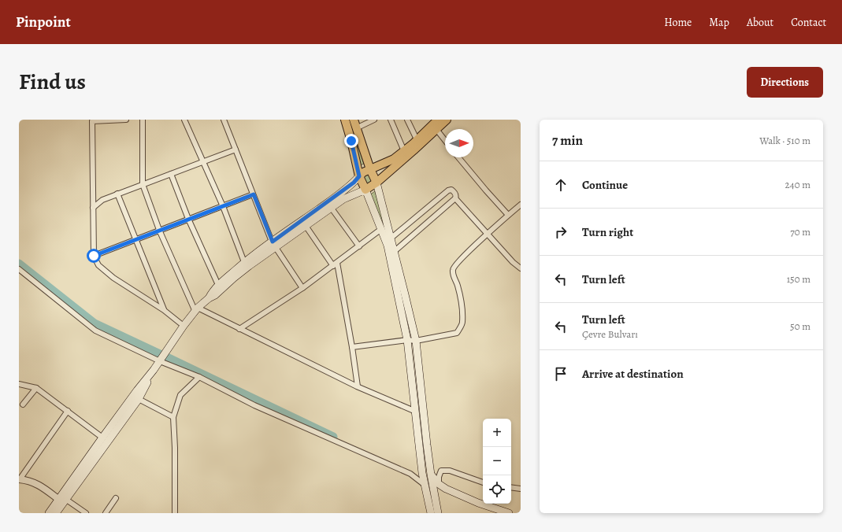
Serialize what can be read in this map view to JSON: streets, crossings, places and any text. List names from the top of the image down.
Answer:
{
  "north": "right",
  "page": {
    "header": "Pinpoint",
    "nav": [
      "Home",
      "Map",
      "About",
      "Contact"
    ],
    "title": "Find us",
    "buttons": "Directions",
    "heading": ["7 min", "Walk · 510 m"],
    "list": [
      ["Continue", "240 m"],
      ["Turn right", "70 m"],
      ["Turn left", "150 m"],
      ["Turn left", "Çevre Bulvarı", "50 m"],
      "Arrive at destination"
    ],
    "map_buttons": ["+", "−"]
  }
}
